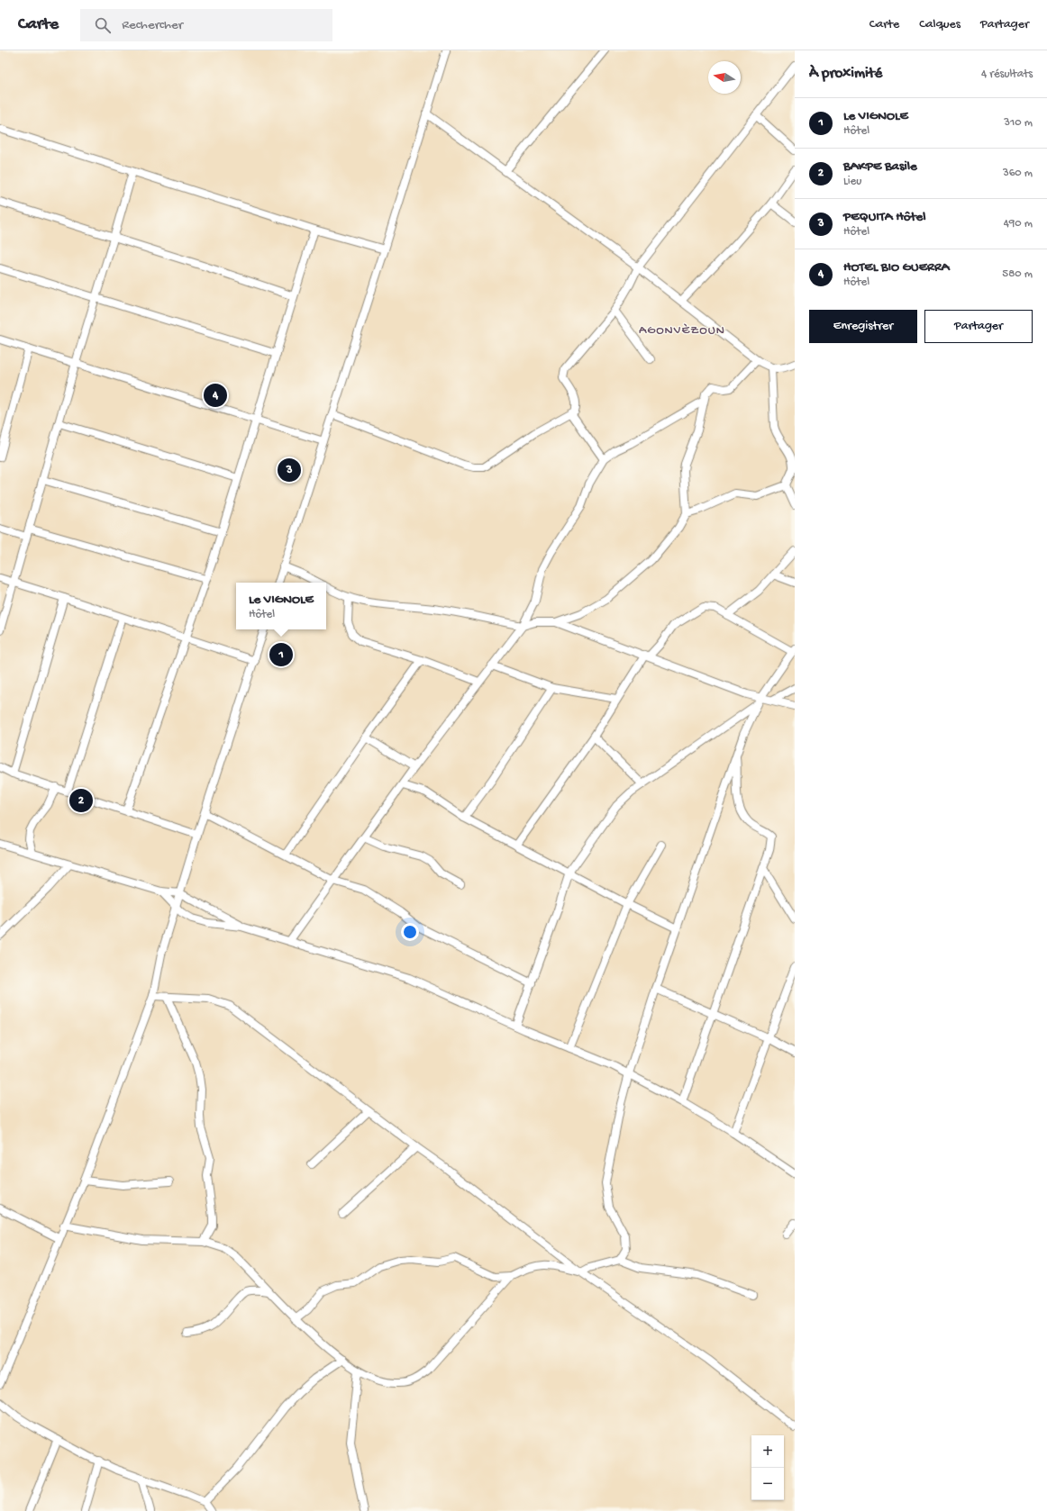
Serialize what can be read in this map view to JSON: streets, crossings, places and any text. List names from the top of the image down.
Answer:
{
  "districts": ["AGONVÈZOUN"],
  "north": "left",
  "page": {
    "header": "Carte",
    "search": "Rechercher",
    "nav": ["Carte", "Calques", "Partager"],
    "heading": ["À proximité", "4 résultats"],
    "list": [
      {
        "mark": "1",
        "name": "Le VIGNOLE",
        "note": "Hôtel",
        "value": "310 m"
      },
      {
        "mark": "2",
        "name": "BAKPE Basile",
        "note": "Lieu",
        "value": "360 m"
      },
      {
        "mark": "3",
        "name": "PEQUITA Hôtel",
        "note": "Hôtel",
        "value": "490 m"
      },
      {
        "mark": "4",
        "name": "HOTEL BIO GUERRA",
        "note": "Hôtel",
        "value": "580 m"
      }
    ],
    "buttons": ["Enregistrer", "Partager"],
    "pins": [
      "4",
      "3",
      "1",
      "2"
    ],
    "popup": ["Le VIGNOLE", "Hôtel"],
    "map_buttons": ["+", "−"]
  }
}
